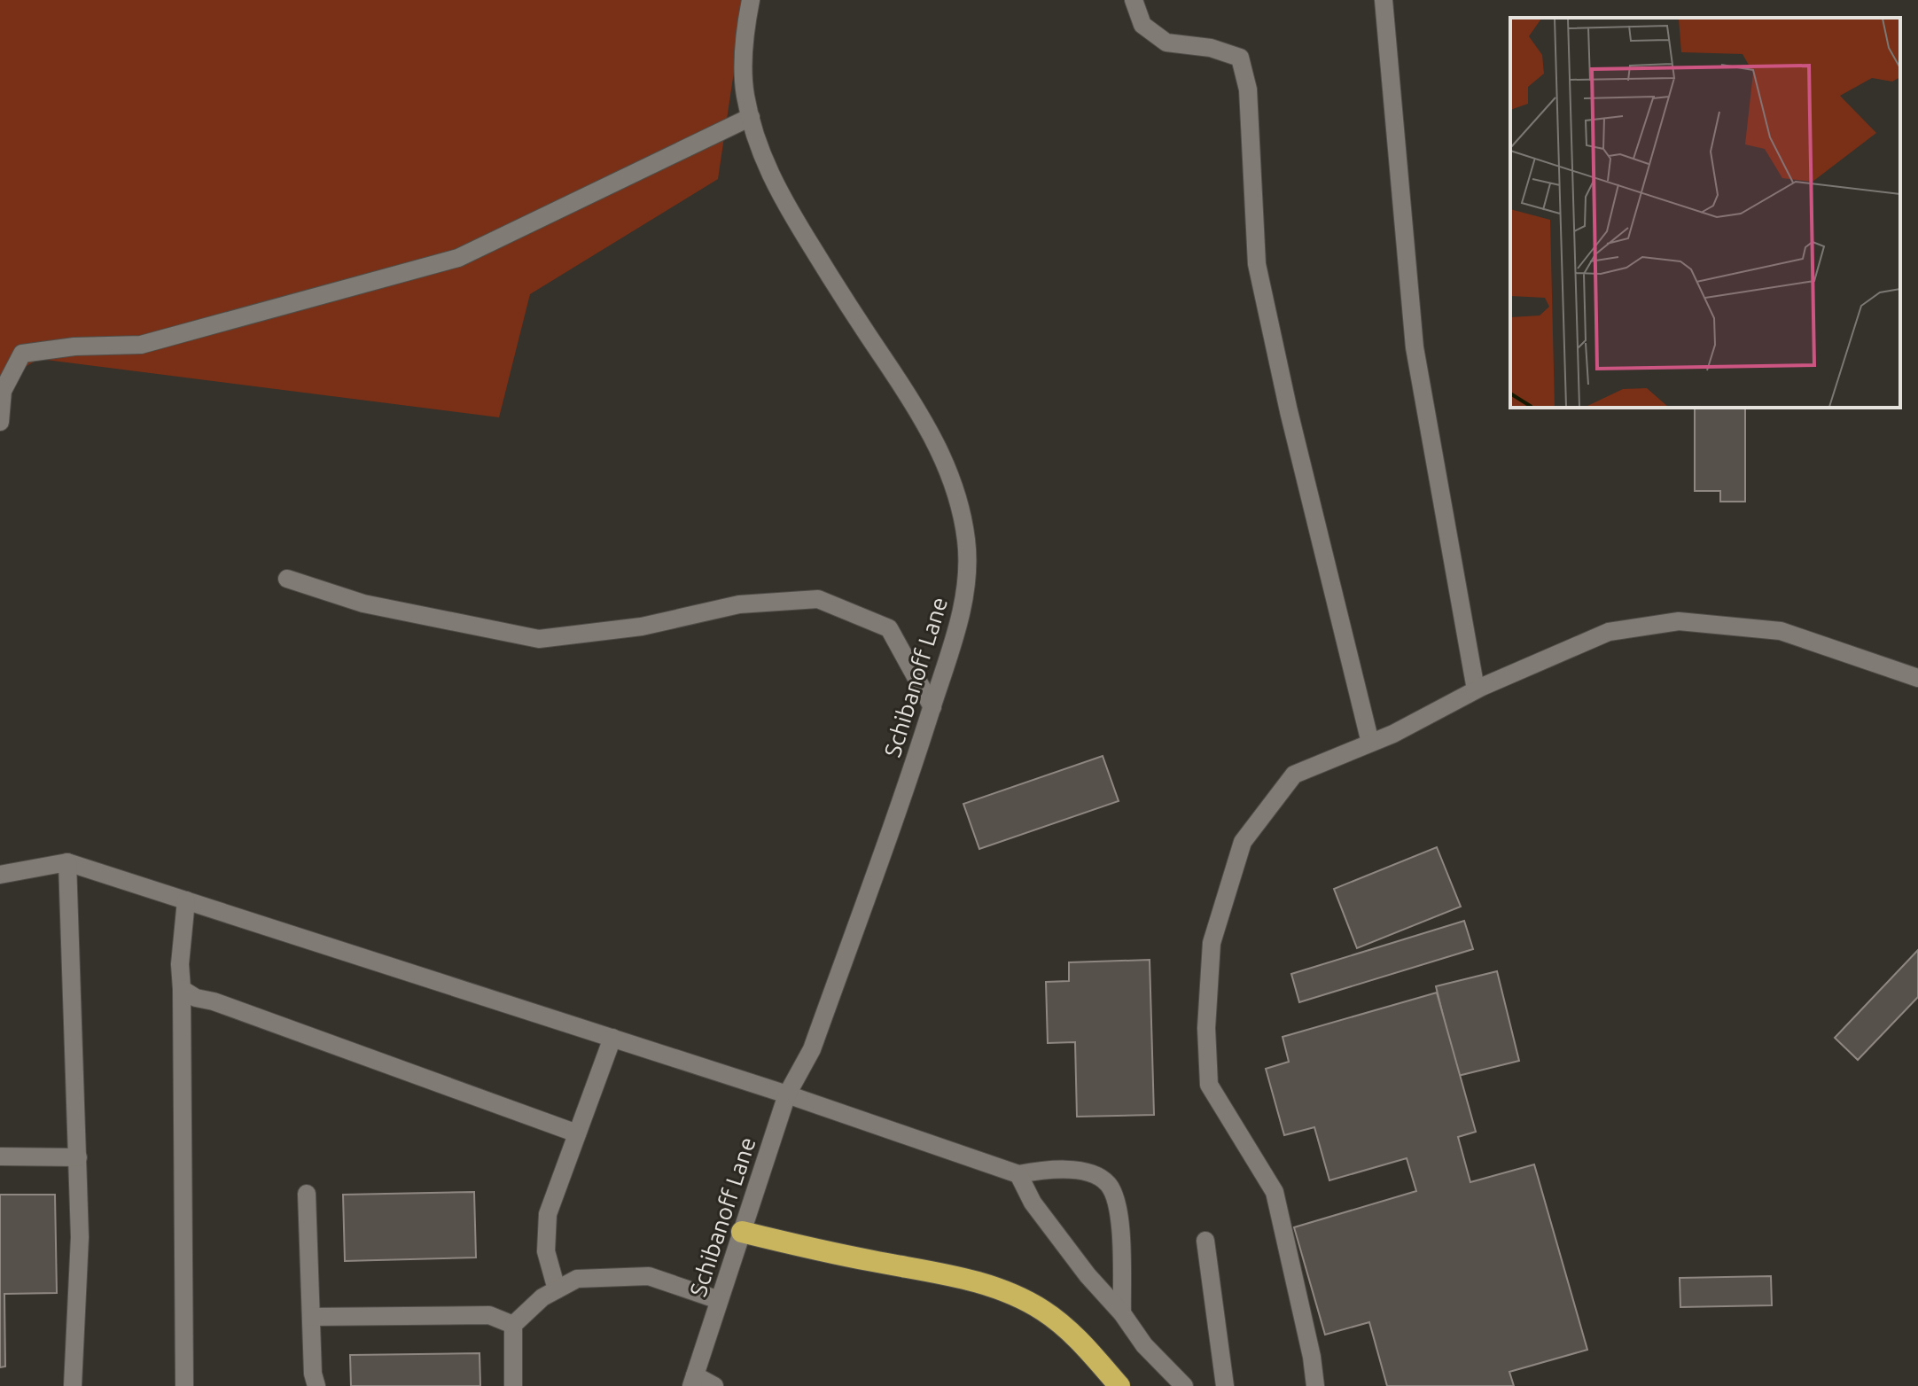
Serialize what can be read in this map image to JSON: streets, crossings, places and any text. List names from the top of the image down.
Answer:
{
  "streets": {
    "street": ["Schibanoff Lane"]
  }
}
